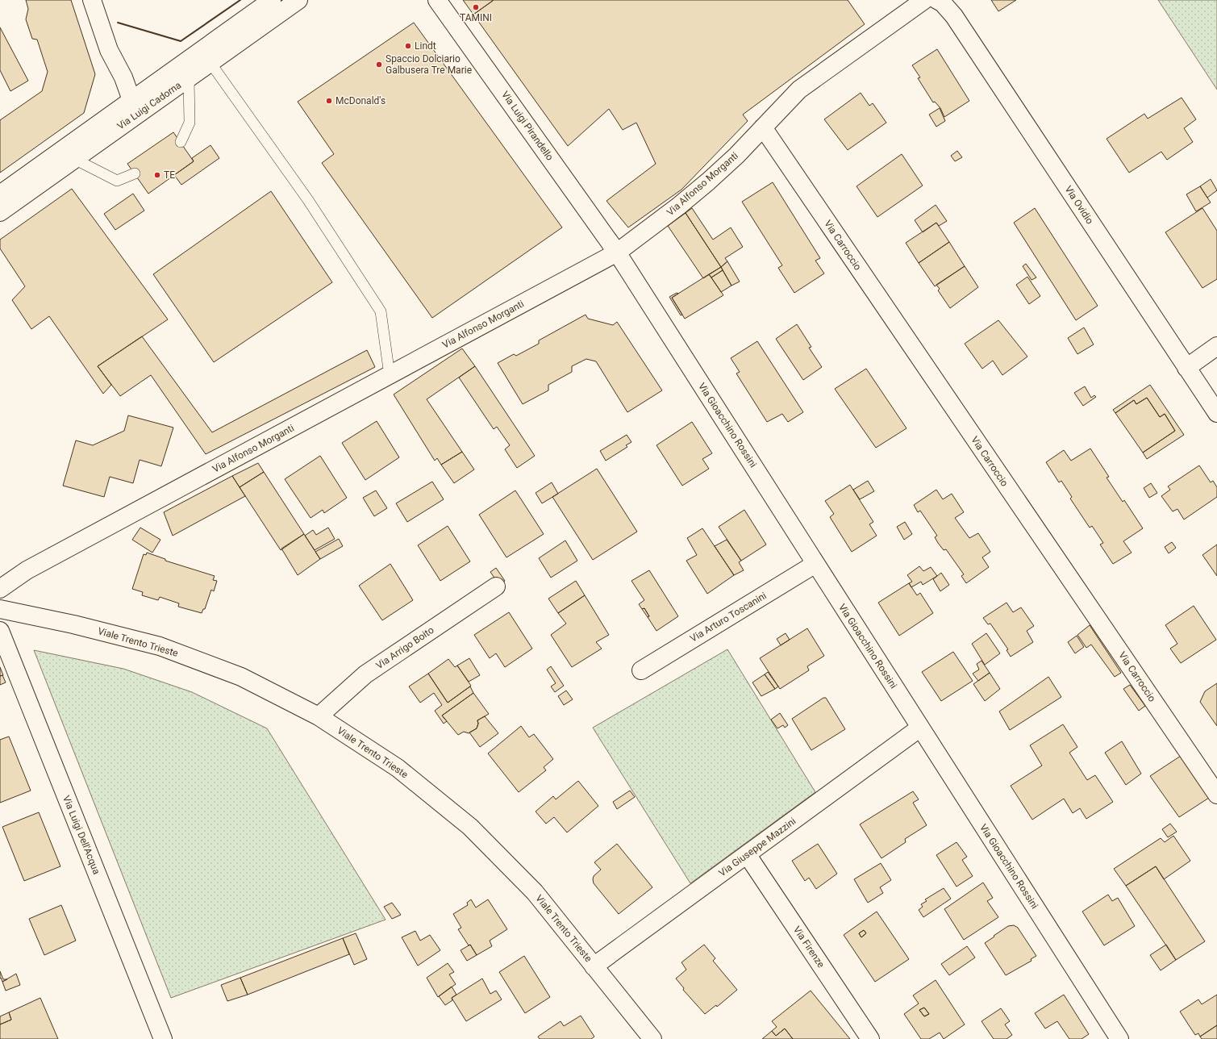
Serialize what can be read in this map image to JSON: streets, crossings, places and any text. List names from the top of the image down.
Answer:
{
  "streets": {
    "street": [
      "Via Luigi Cadorna",
      "Via Luigi Pirandello",
      "Via Alfonso Morganti",
      "Via Ovidio",
      "Via Carroccio",
      "Via Gioacchino Rossini",
      "Via Arturo Toscanini",
      "Viale Trento Trieste",
      "Via Arrigo Boito",
      "Via Luigi Dell'Acqua",
      "Via Giuseppe Mazzini",
      "Via Firenze"
    ]
  },
  "crossings": [
    ["Via Luigi Pirandello", "Via Alfonso Morganti"],
    ["Via Luigi Pirandello", "Via Gioacchino Rossini"],
    ["Via Alfonso Morganti", "Via Carroccio"],
    ["Via Alfonso Morganti", "Via Gioacchino Rossini"],
    ["Via Gioacchino Rossini", "Via Arturo Toscanini"],
    ["Via Gioacchino Rossini", "Via Giuseppe Mazzini"],
    ["Viale Trento Trieste", "Via Arrigo Boito"],
    ["Viale Trento Trieste", "Via Giuseppe Mazzini"],
    ["Via Giuseppe Mazzini", "Via Firenze"]
  ],
  "places": [
    "TAMINI",
    "Lindt",
    "Spaccio Dolciario Galbusera Tre Marie",
    "McDonald's",
    "TE"
  ]
}
